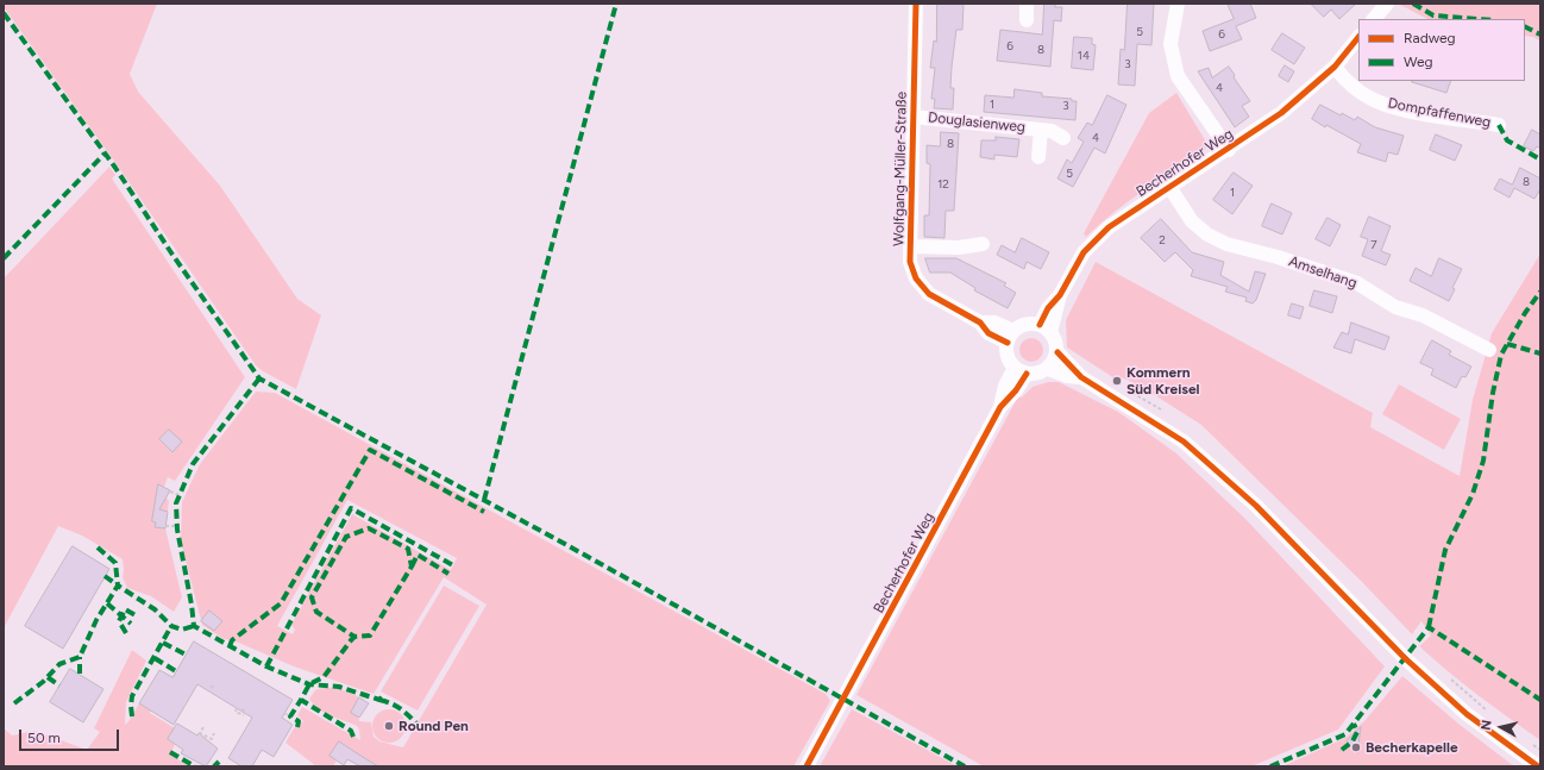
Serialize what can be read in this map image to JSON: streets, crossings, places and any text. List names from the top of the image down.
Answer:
{
  "streets": {
    "street": [
      "Dompfaffenweg",
      "Douglasienweg",
      "Becherhofer Weg",
      "Wolfgang-Müller-Straße",
      "Amselhang"
    ]
  },
  "crossings": [
    ["Dompfaffenweg", "Becherhofer Weg"],
    ["Douglasienweg", "Wolfgang-Müller-Straße"],
    ["Becherhofer Weg", "Wolfgang-Müller-Straße"],
    ["Becherhofer Weg", "Amselhang"]
  ],
  "places": ["Kommern Süd Kreisel", "Round Pen", "Becherkapelle"],
  "house_numbers": [
    "5",
    "6",
    "6",
    "8",
    "14",
    "3",
    "4",
    "1",
    "3",
    "4",
    "8",
    "5",
    "8",
    "12",
    "1",
    "2",
    "7"
  ],
  "legend": ["Radweg", "Weg"],
  "scale_bar": "50 m",
  "north": "left"
}
